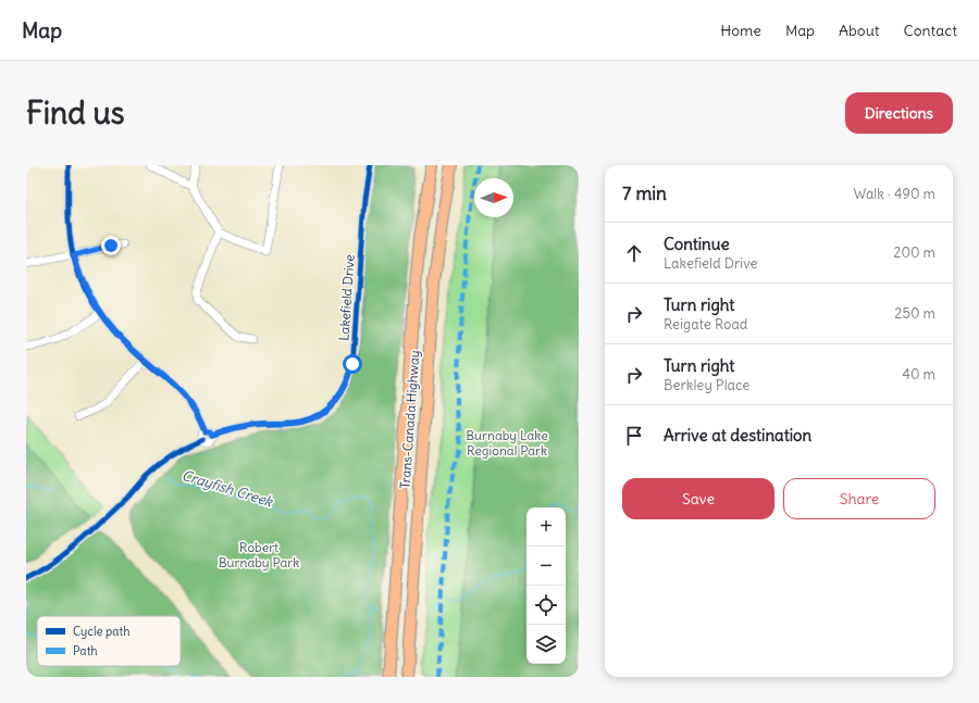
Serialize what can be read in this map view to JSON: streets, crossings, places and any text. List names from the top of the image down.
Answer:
{
  "streets": {
    "highway": ["Trans-Canada Highway"],
    "street": ["Lakefield Drive"]
  },
  "water": ["Crayfish Creek"],
  "parks": ["Burnaby Lake Regional Park", "Robert Burnaby Park"],
  "legend": ["Cycle path", "Path"],
  "north": "right",
  "page": {
    "header": "Map",
    "nav": [
      "Home",
      "Map",
      "About",
      "Contact"
    ],
    "buttons": [
      "Directions",
      ["Save", "Share"]
    ],
    "title": "Find us",
    "heading": ["7 min", "Walk · 490 m"],
    "list": [
      ["Continue", "Lakefield Drive", "200 m"],
      ["Turn right", "Reigate Road", "250 m"],
      ["Turn right", "Berkley Place", "40 m"],
      "Arrive at destination"
    ],
    "map_buttons": ["+", "−"]
  }
}
